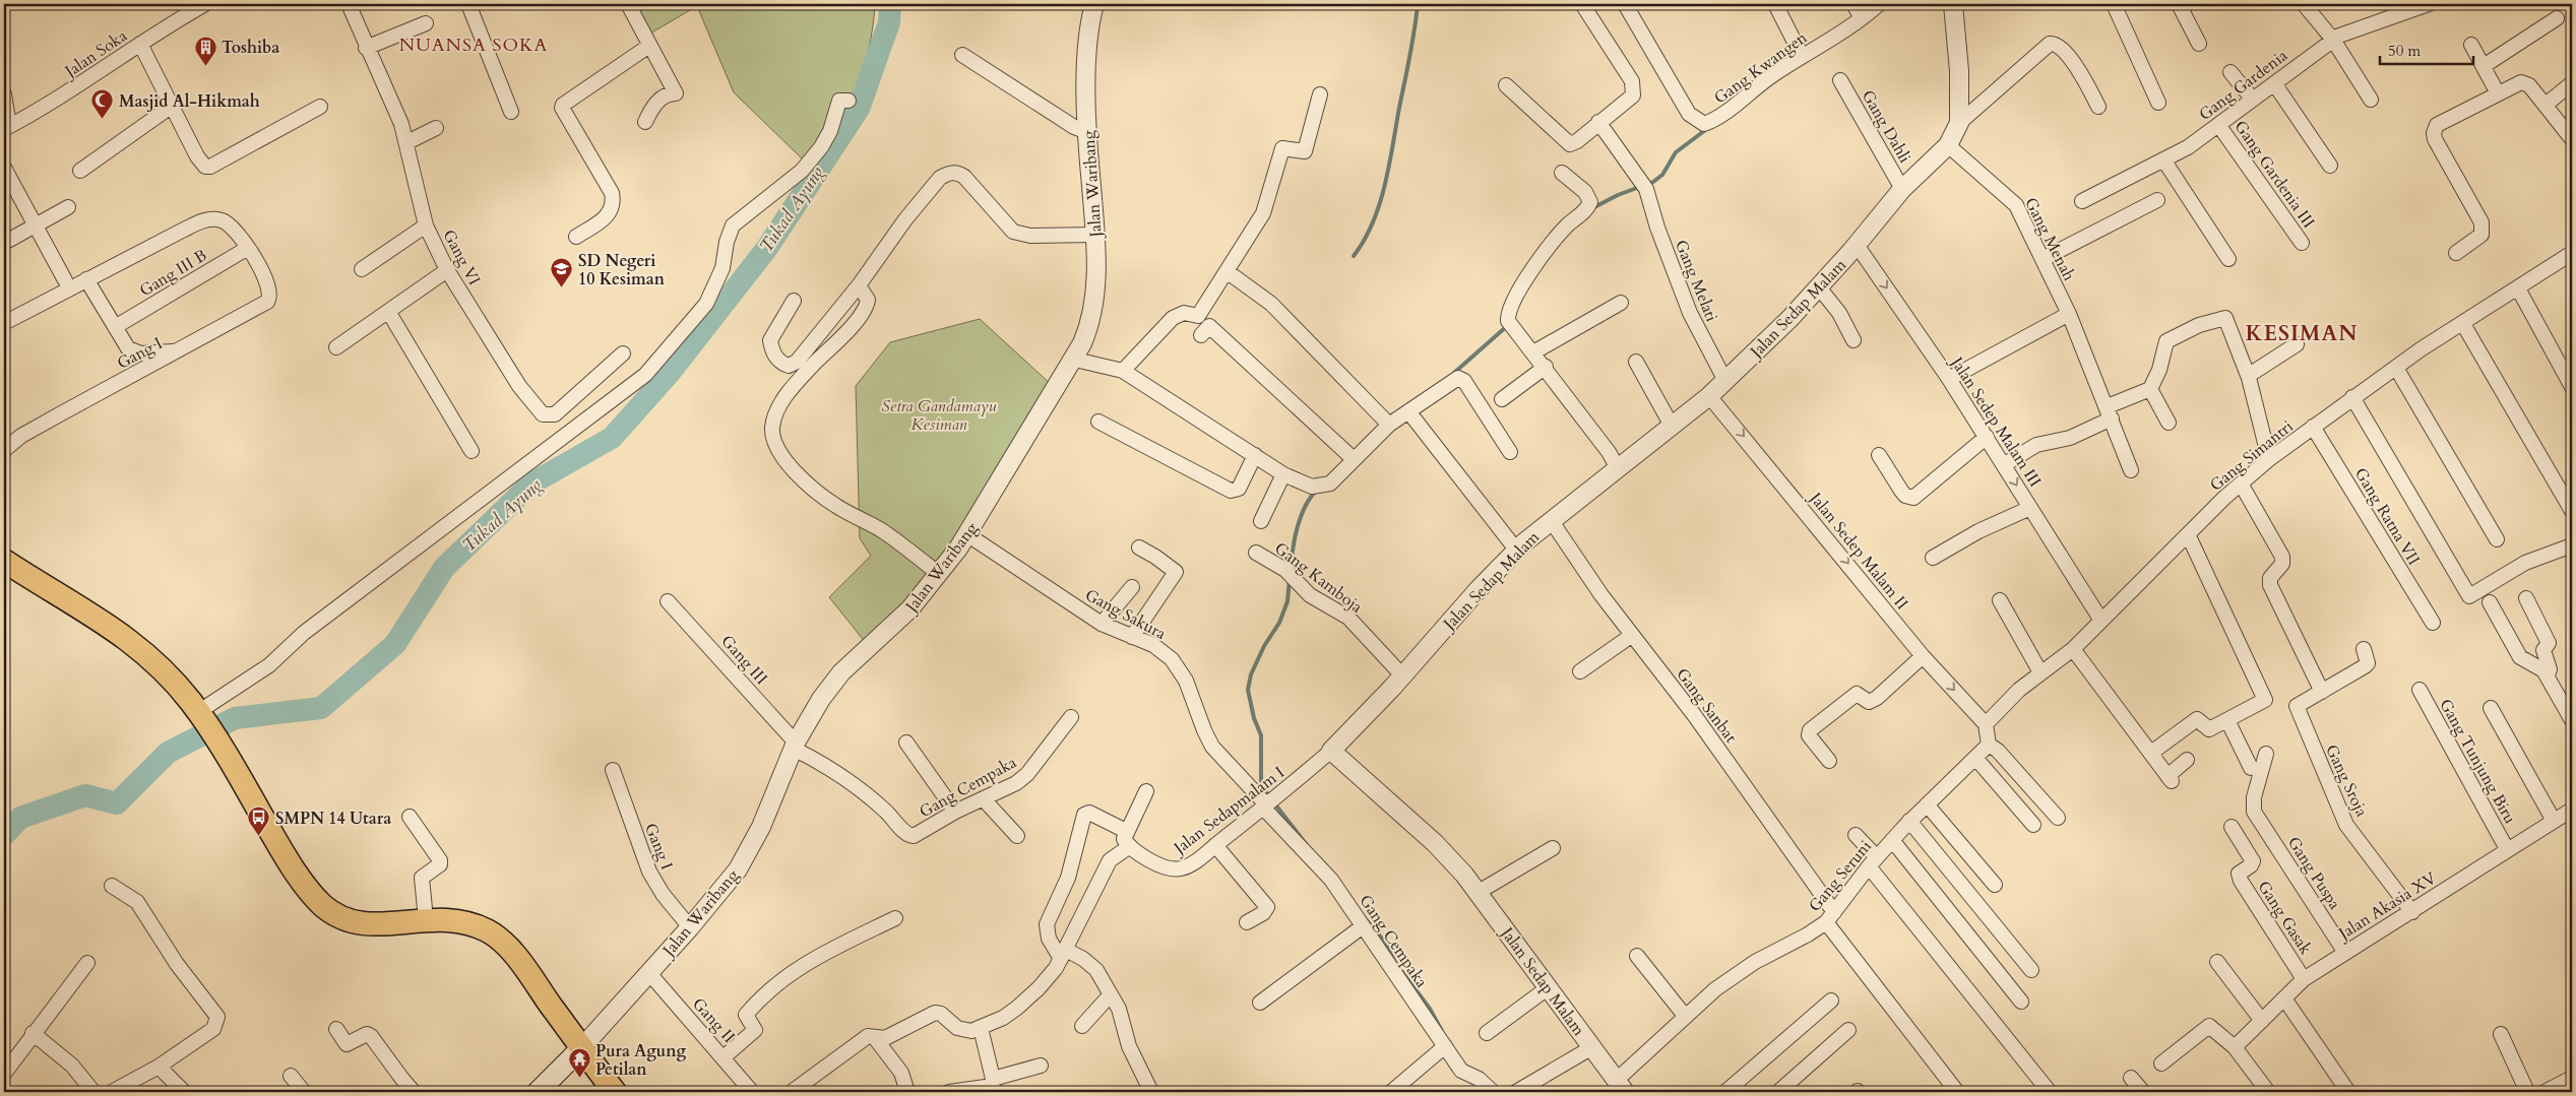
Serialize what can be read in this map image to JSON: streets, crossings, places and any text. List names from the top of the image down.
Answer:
{
  "streets": {
    "street": [
      "Jalan Soka",
      "Gang Kwangen",
      "Gang Gardenia",
      "Gang Dahli",
      "Gang Gardenia III",
      "Jalan Waribang",
      "Gang Menah",
      "Gang VI",
      "Gang III B",
      "Gang Melati",
      "Jalan Sedap Malam",
      "Gang I",
      "Jalan Sedep Malam III",
      "Gang Simantri",
      "Gang Ratna VII",
      "Jalan Sedep Malam II",
      "Gang Kamboja",
      "Gang Sakura",
      "Gang III",
      "Gang Sanbat",
      "Gang Tunjung Biru",
      "Gang Sroja",
      "Gang Cempaka",
      "Jalan Sedapmalam I",
      "Gang Puspa",
      "Gang Seruni",
      "Jalan Akasia XV",
      "Gang Gasak",
      "Gang II"
    ]
  },
  "crossings": [
    ["Gang Gardenia", "Gang Gardenia III"],
    ["Gang Dahli", "Jalan Sedap Malam"],
    ["Jalan Waribang", "Gang I"],
    ["Jalan Waribang", "Gang Sakura"],
    ["Jalan Waribang", "Gang III"],
    ["Jalan Waribang", "Gang Cempaka"],
    ["Jalan Waribang", "Gang II"],
    ["Gang Menah", "Jalan Sedap Malam"],
    ["Gang III B", "Gang I"],
    ["Gang Melati", "Jalan Sedap Malam"],
    ["Jalan Sedap Malam", "Jalan Sedep Malam III"],
    ["Jalan Sedap Malam", "Jalan Sedep Malam II"],
    ["Jalan Sedap Malam", "Gang Kamboja"],
    ["Jalan Sedap Malam", "Gang Sanbat"],
    ["Jalan Sedap Malam", "Jalan Sedapmalam I"],
    ["Jalan Sedap Malam", "Gang Seruni"],
    ["Jalan Sedep Malam III", "Gang Simantri"],
    ["Gang Simantri", "Gang Ratna VII"],
    ["Gang Simantri", "Jalan Sedep Malam II"],
    ["Gang Sakura", "Gang Cempaka"],
    ["Gang Sakura", "Jalan Sedapmalam I"],
    ["Gang III", "Gang Cempaka"],
    ["Gang Sanbat", "Gang Seruni"],
    ["Gang Tunjung Biru", "Jalan Akasia XV"],
    ["Gang Sroja", "Jalan Akasia XV"],
    ["Gang Cempaka", "Jalan Sedapmalam I"],
    ["Gang Puspa", "Jalan Akasia XV"],
    ["Jalan Akasia XV", "Gang Gasak"]
  ],
  "one_way": ["Jalan Sedep Malam III", "Jalan Sedep Malam II"],
  "districts": ["NUANSA SOKA", "KESIMAN"],
  "water": ["Tukad Ayung"],
  "parks": ["Setra Gandamayu Kesiman"],
  "places": {
    "building": ["Toshiba"],
    "mosque": ["Masjid Al-Hikmah"],
    "school or university": ["SD Negeri 10 Kesiman"],
    "bus stop": ["SMPN 14 Utara"],
    "temple": ["Pura Agung Petilan"]
  },
  "scale_bar": "50 m"
}
